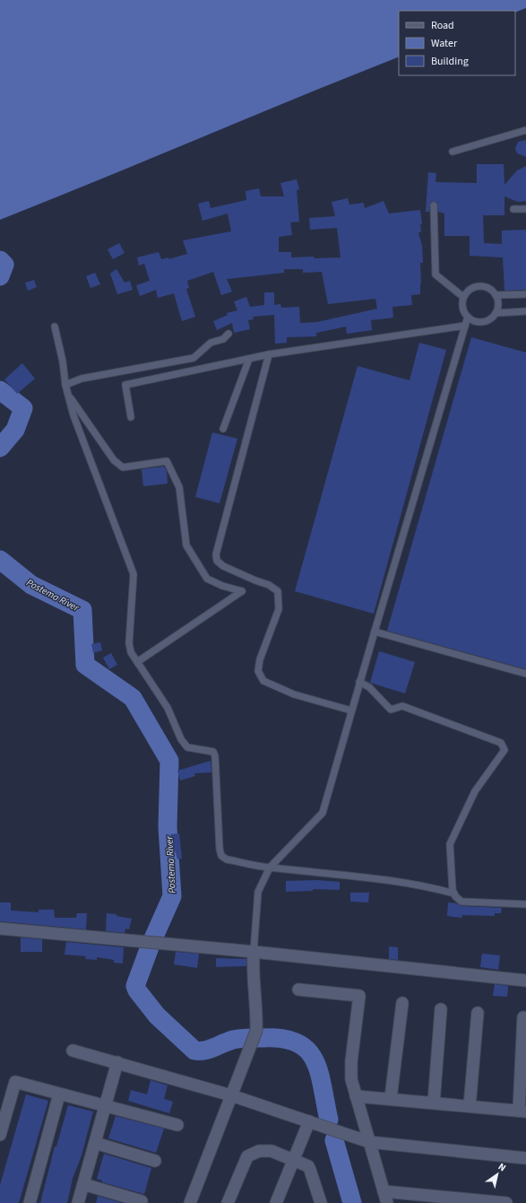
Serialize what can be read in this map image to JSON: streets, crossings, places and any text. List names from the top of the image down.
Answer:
{
  "water": ["Postema River"],
  "legend": ["Road", "Water", "Building"],
  "north": "top right"
}
